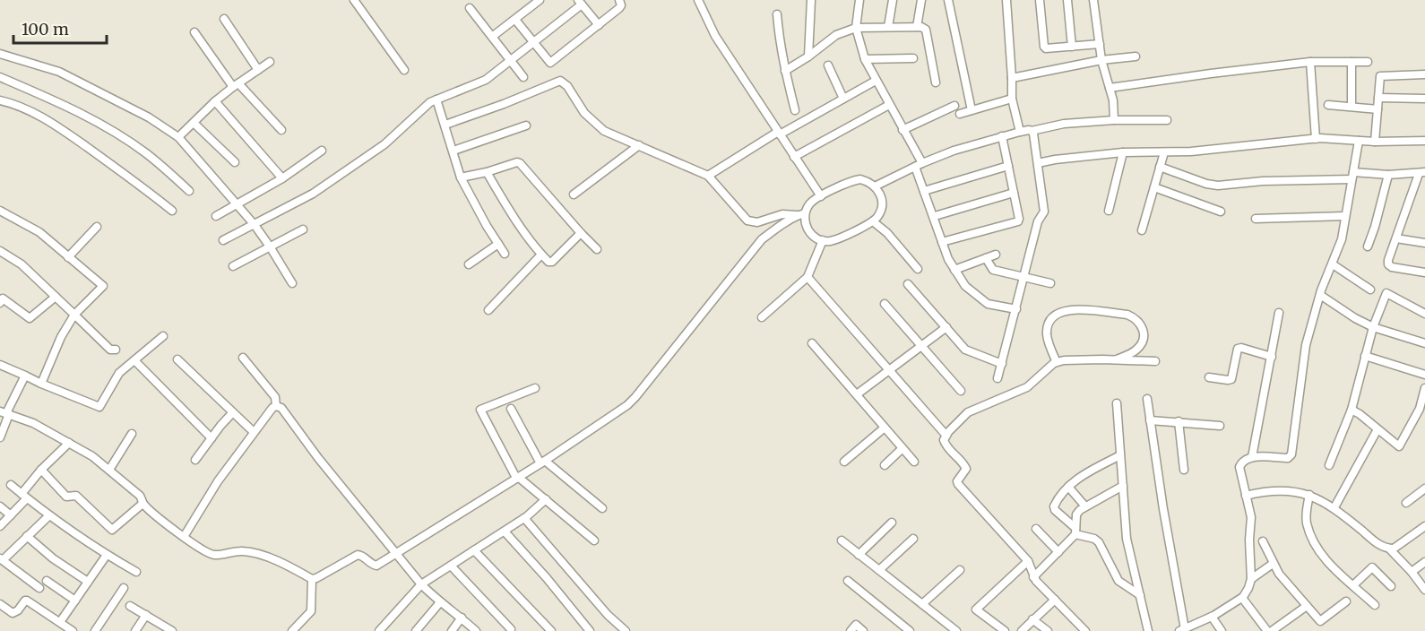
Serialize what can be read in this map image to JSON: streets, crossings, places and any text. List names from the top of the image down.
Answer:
{
  "scale_bar": "100 m"
}
